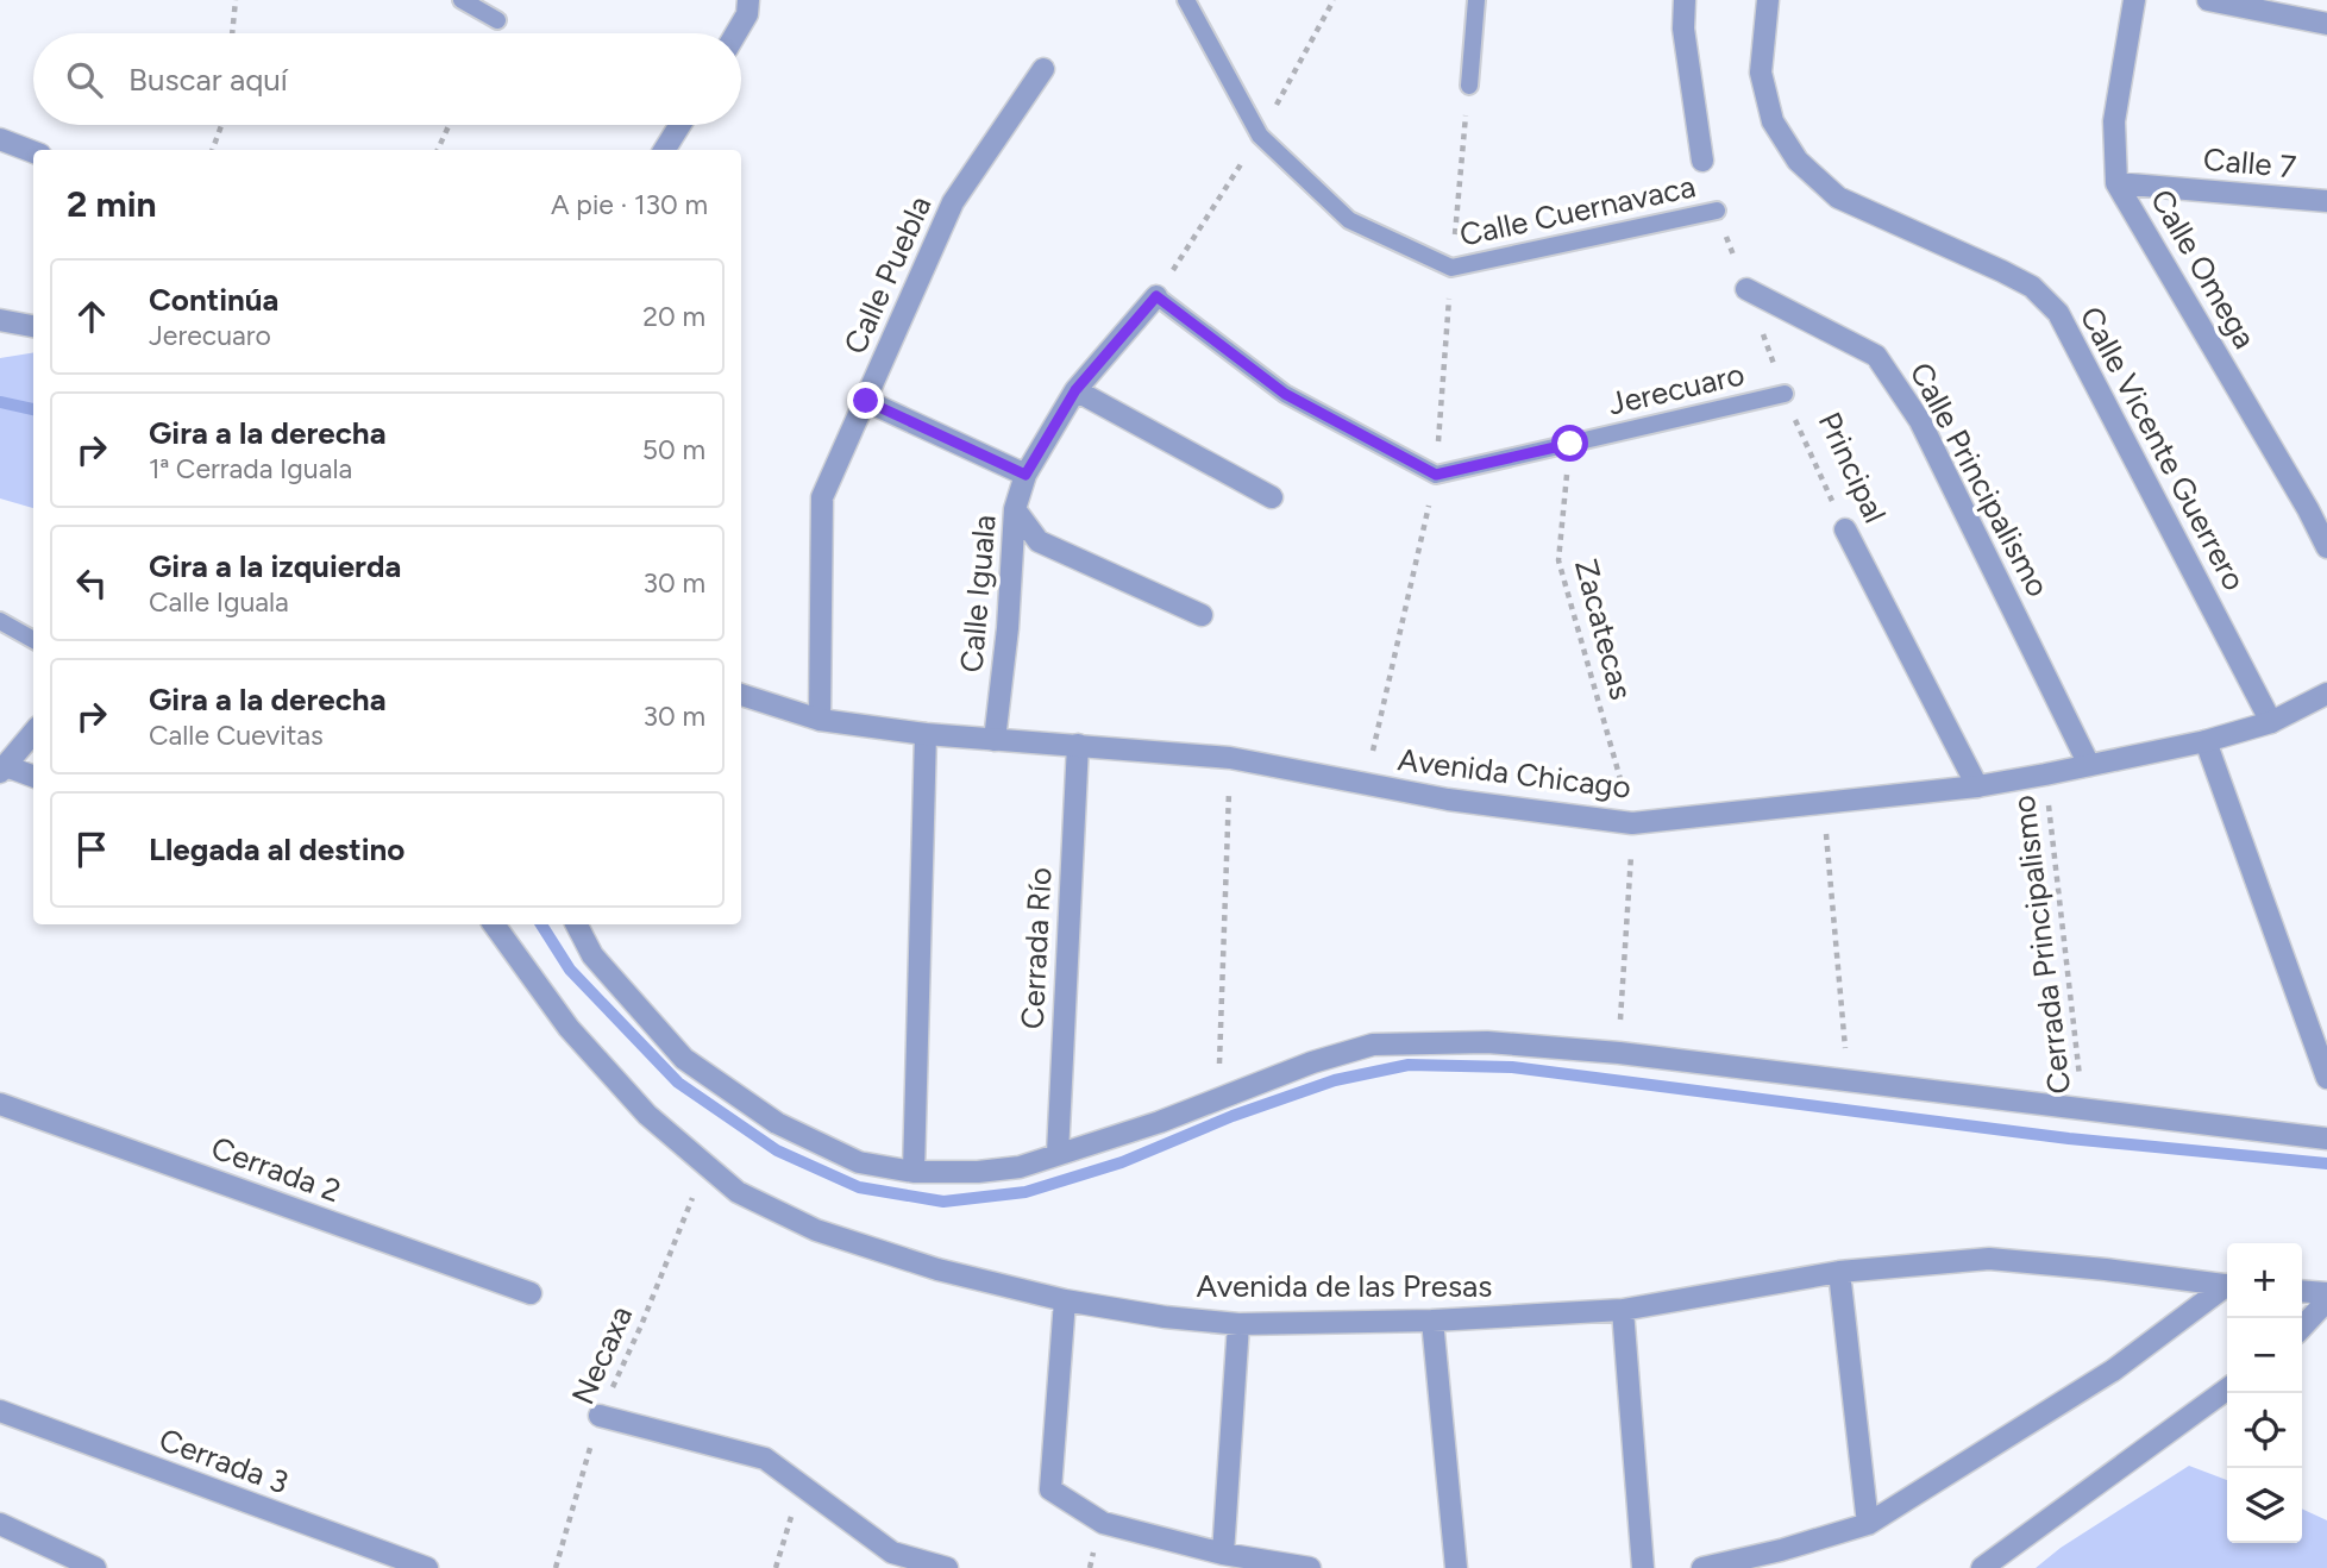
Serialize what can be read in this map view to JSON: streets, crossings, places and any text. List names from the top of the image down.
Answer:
{
  "streets": {
    "street": [
      "Calle 7",
      "Calle Omega",
      "Calle Puebla",
      "Calle Vicente Guerrero",
      "Principal",
      "Calle Principalismo",
      "Calle Iguala",
      "Avenida Chicago",
      "Cerrada Río",
      "Cerrada 2",
      "Avenida de las Presas",
      "Cerrada 3"
    ],
    "lane": ["Calle Cuernavaca", "Jerecuaro"],
    "path": ["Zacatecas", "Cerrada Principalismo", "Necaxa"]
  },
  "crossings": [
    ["Calle 7", "Calle Omega"],
    ["Calle Cuernavaca", "Principal"],
    ["Calle Puebla", "Avenida Chicago"],
    ["Jerecuaro", "Principal"],
    ["Jerecuaro", "Calle Iguala"],
    ["Jerecuaro", "Zacatecas"],
    ["Calle Vicente Guerrero", "Avenida Chicago"],
    ["Principal", "Calle Principalismo"],
    ["Principal", "Avenida Chicago"],
    ["Calle Principalismo", "Avenida Chicago"],
    ["Calle Iguala", "Avenida Chicago"],
    ["Zacatecas", "Avenida Chicago"],
    ["Avenida Chicago", "Cerrada Principalismo"],
    ["Avenida Chicago", "Cerrada Río"],
    ["Avenida de las Presas", "Necaxa"]
  ],
  "page": {
    "search": "Buscar aquí",
    "heading": ["2 min", "A pie · 130 m"],
    "list": [
      ["Continúa", "Jerecuaro", "20 m"],
      ["Gira a la derecha", "1ª Cerrada Iguala", "50 m"],
      ["Gira a la izquierda", "Calle Iguala", "30 m"],
      ["Gira a la derecha", "Calle Cuevitas", "30 m"],
      "Llegada al destino"
    ],
    "map_buttons": ["+", "−"]
  }
}
